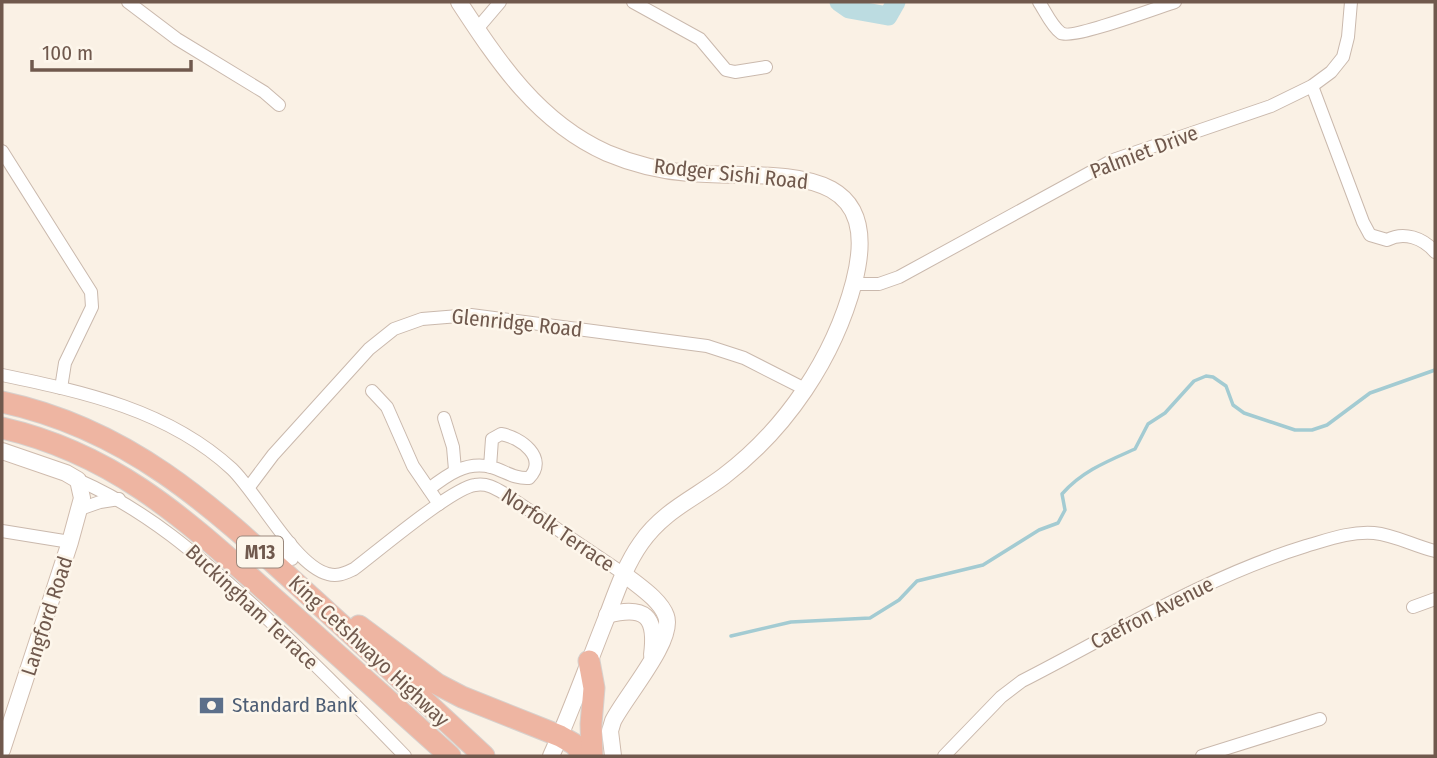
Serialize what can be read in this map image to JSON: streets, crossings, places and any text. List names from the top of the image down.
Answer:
{
  "streets": {
    "highway": ["M13", "King Cetshwayo Highway"],
    "main road": ["Rodger Sishi Road", "Langford Road"],
    "street": [
      "Palmiet Drive",
      "Glenridge Road",
      "Norfolk Terrace",
      "Buckingham Terrace",
      "Caefron Avenue"
    ]
  },
  "crossings": [
    ["Palmiet Drive", "Rodger Sishi Road"],
    ["Rodger Sishi Road", "Glenridge Road"],
    ["Rodger Sishi Road", "Norfolk Terrace"],
    ["Glenridge Road", "Norfolk Terrace"],
    ["Buckingham Terrace", "Langford Road"],
    ["Buckingham Terrace", "King Cetshwayo Highway"]
  ],
  "places": {
    "bank": ["Standard Bank"]
  },
  "scale_bar": "100 m"
}
